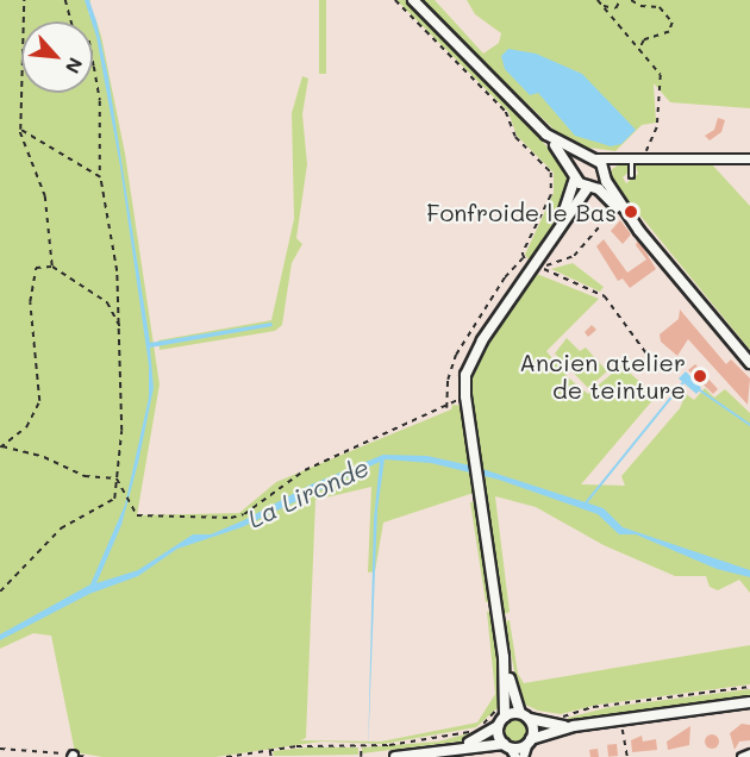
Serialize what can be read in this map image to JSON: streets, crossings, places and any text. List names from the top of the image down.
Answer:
{
  "water": ["La Lironde"],
  "places": ["Fonfroide le Bas", "Ancien atelier de teinture"],
  "north": "bottom right"
}
